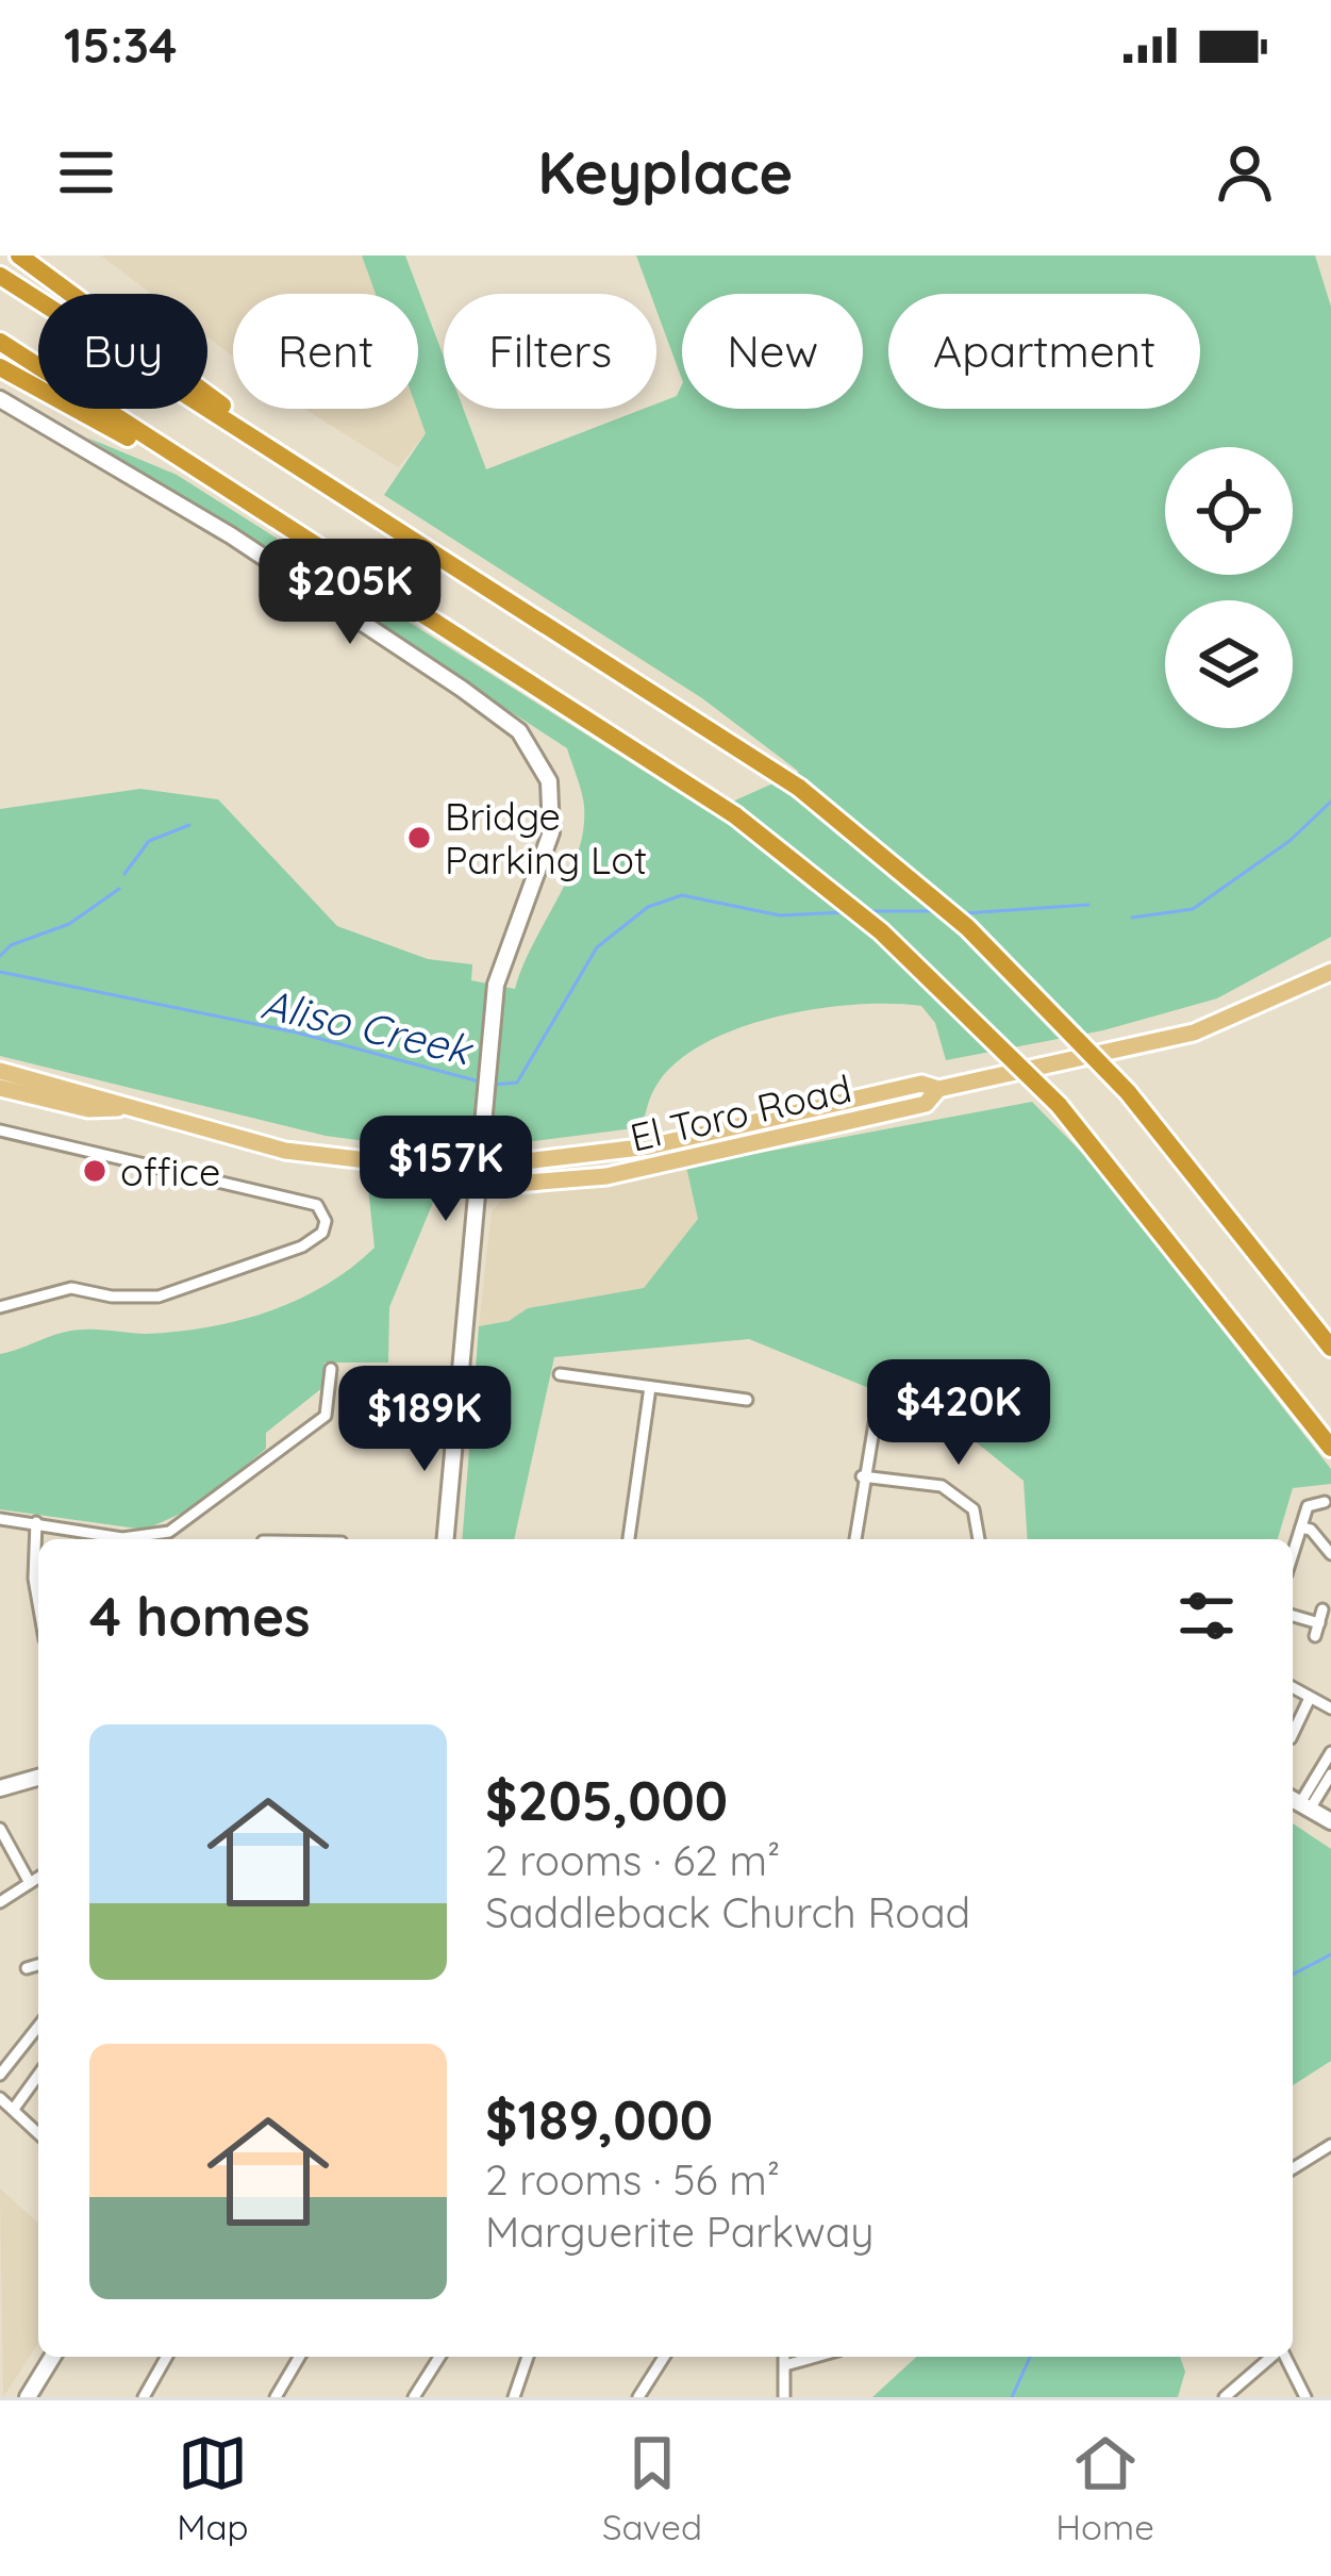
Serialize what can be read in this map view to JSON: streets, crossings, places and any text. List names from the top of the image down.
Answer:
{
  "streets": {
    "main road": ["El Toro Road"]
  },
  "water": ["Aliso Creek"],
  "places": ["Bridge Parking Lot", "office"],
  "page": {
    "status": "15:34",
    "header": "Keyplace",
    "chip": [
      "Buy",
      "Rent",
      "Filters",
      "New",
      "Apartment"
    ],
    "price": [
      "$205K",
      "$157K",
      "$420K",
      "$189K"
    ],
    "heading": "4 homes",
    "list": [
      {
        "name": "$205,000",
        "note": "2 rooms · 62 m² · Saddleback Church Road"
      },
      {
        "name": "$189,000",
        "note": "2 rooms · 56 m² · Marguerite Parkway"
      }
    ],
    "tabs": ["Map", "Saved", "Home"]
  }
}
